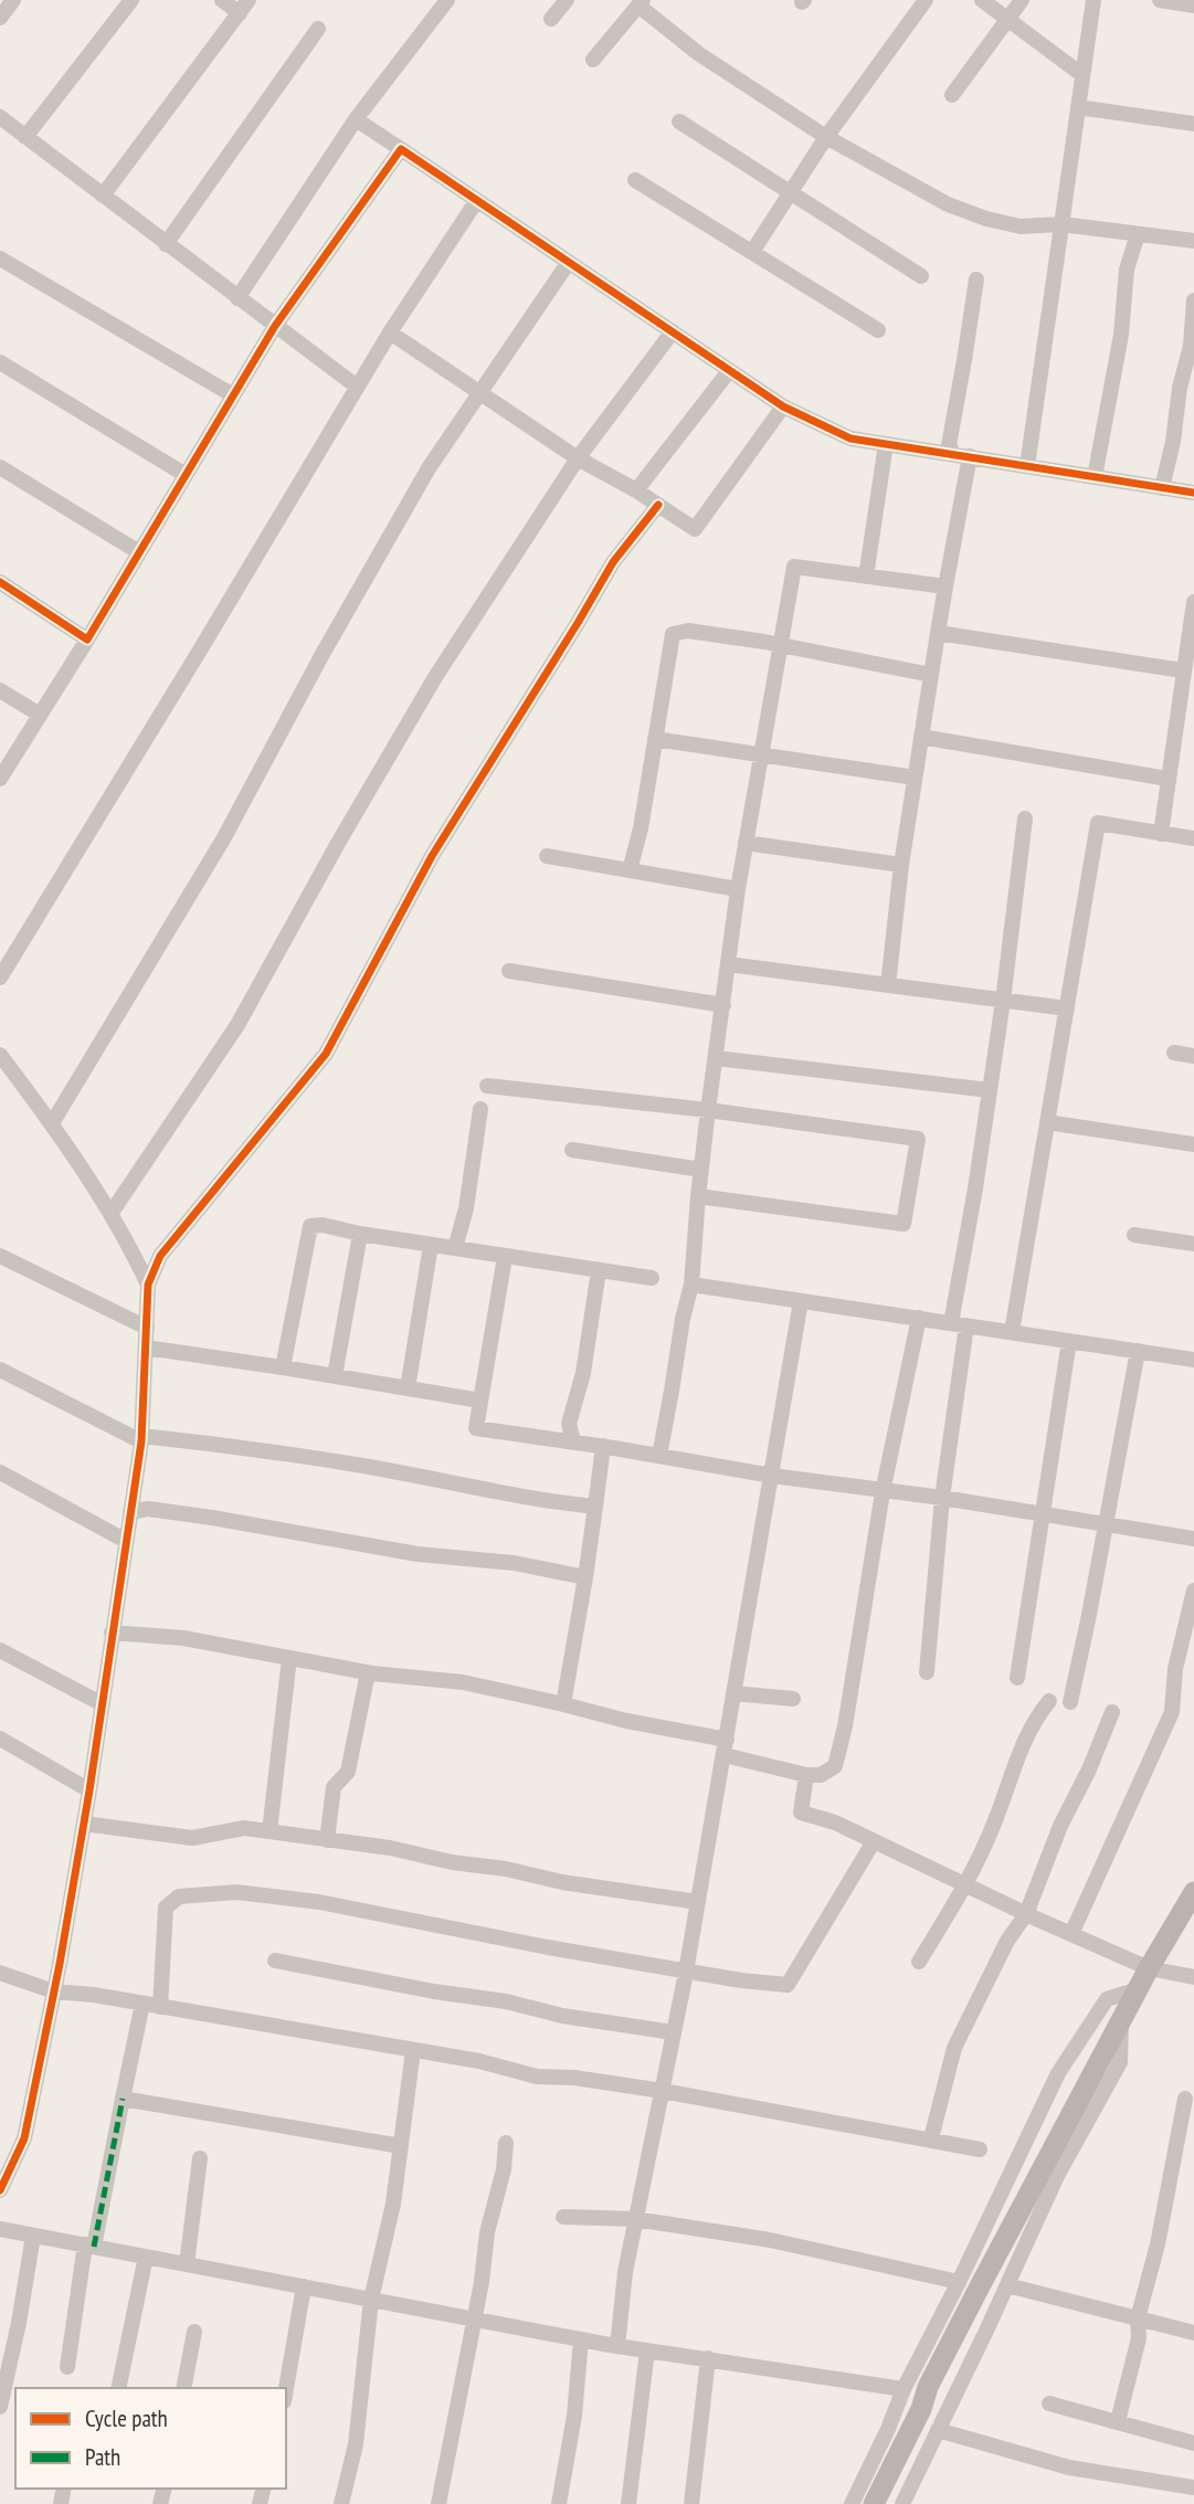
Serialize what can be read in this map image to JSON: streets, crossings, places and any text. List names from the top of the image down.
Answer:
{
  "legend": ["Cycle path", "Path"]
}
